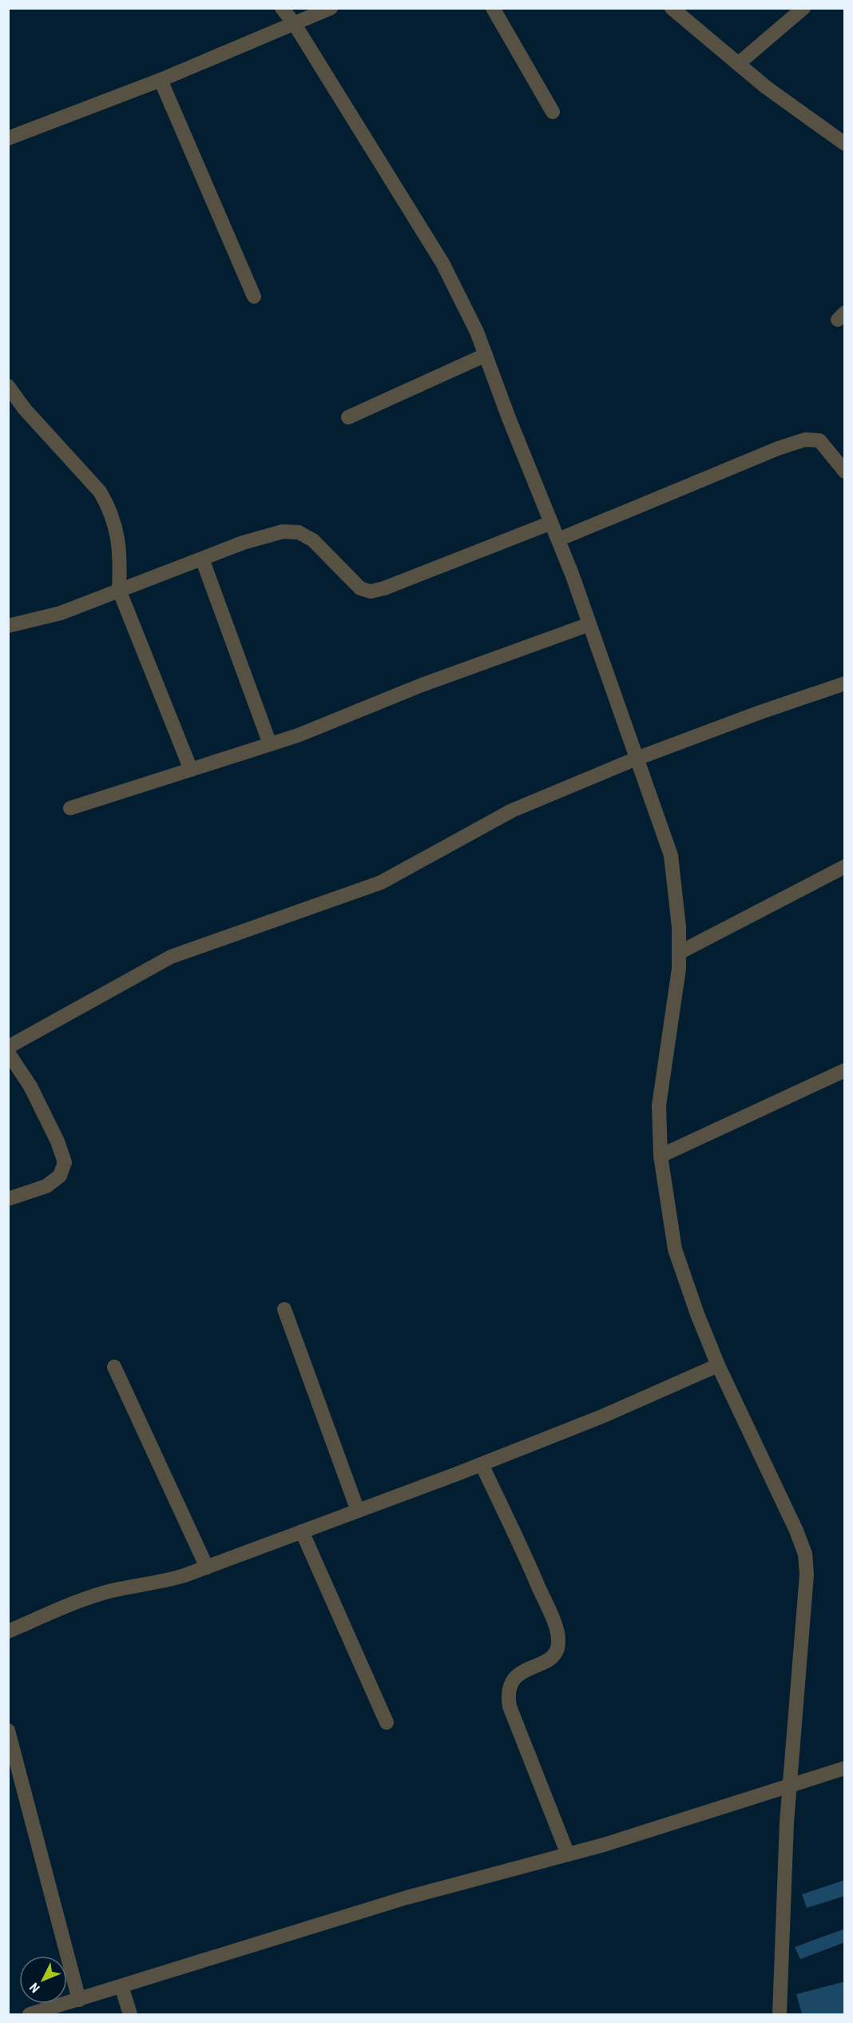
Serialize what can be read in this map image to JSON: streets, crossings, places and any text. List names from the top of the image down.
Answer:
{
  "north": "bottom left"
}
